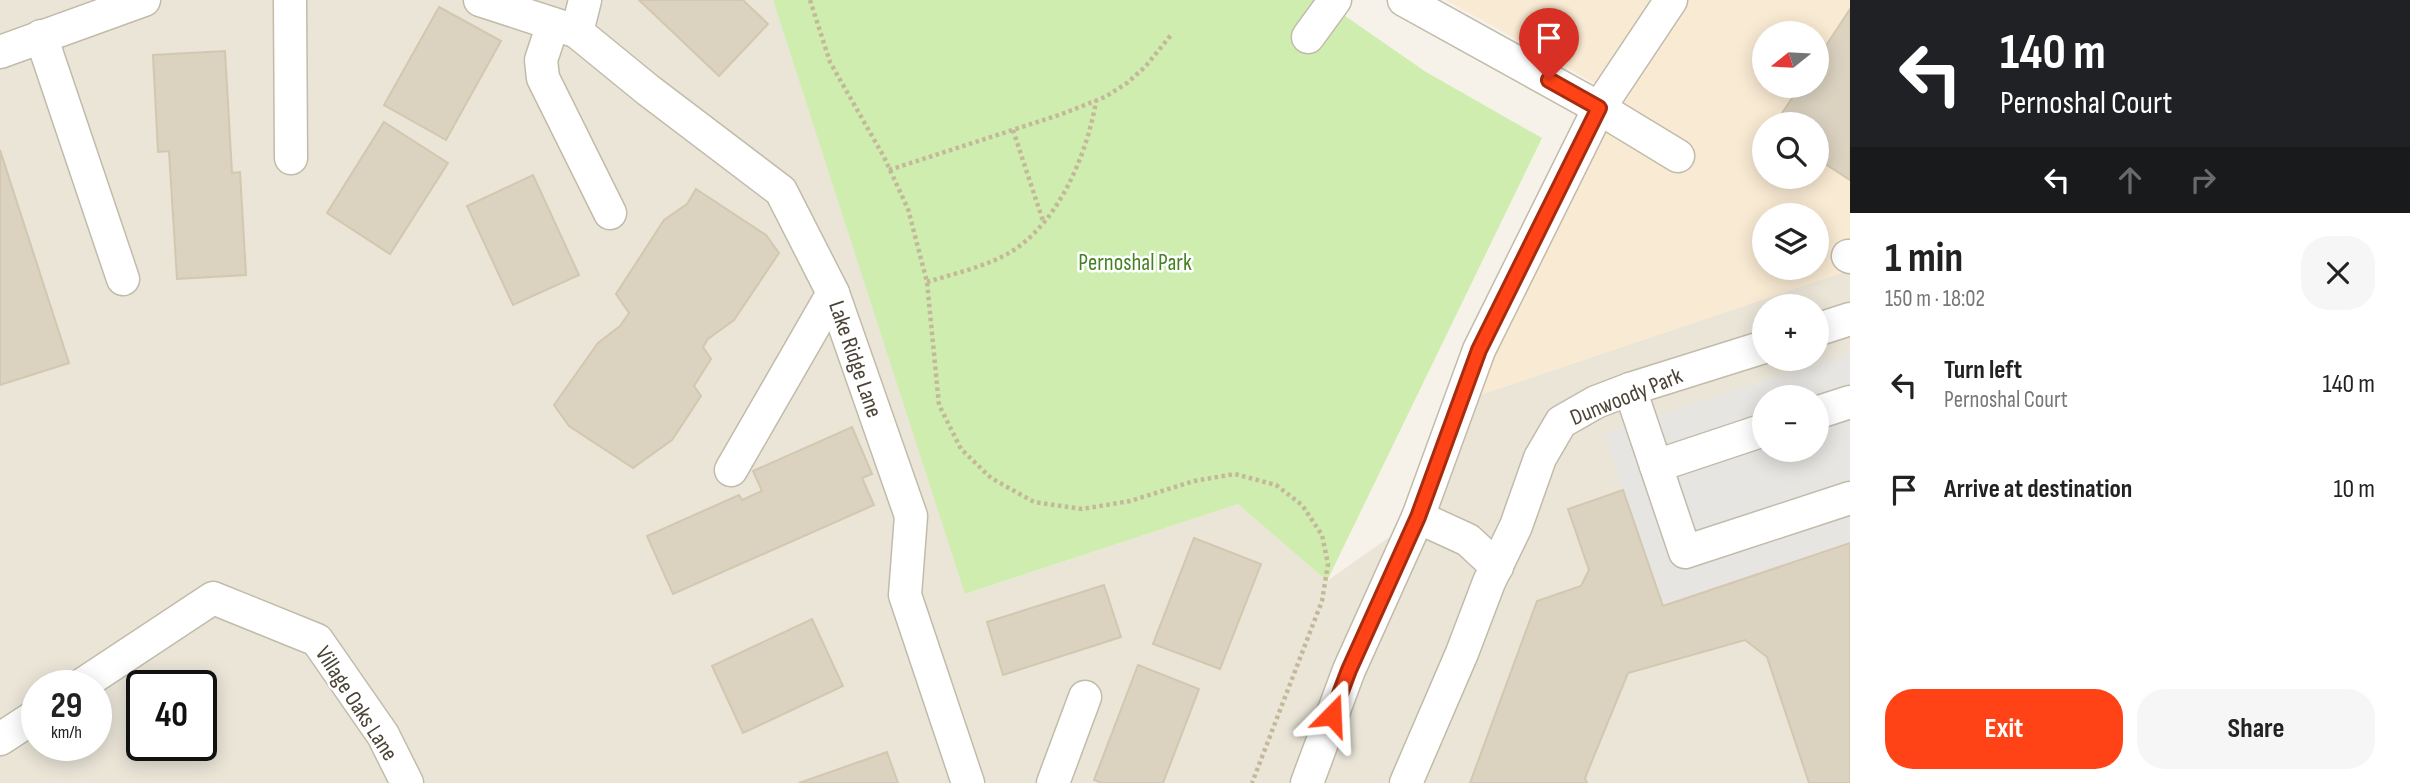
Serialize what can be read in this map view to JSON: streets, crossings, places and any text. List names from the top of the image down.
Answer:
{
  "streets": {
    "street": ["Lake Ridge Lane", "Dunwoody Park", "Village Oaks Lane"]
  },
  "parks": ["Pernoshal Park"],
  "north": "left",
  "page": {
    "turn": ["140 m", "Pernoshal Court"],
    "map_buttons": ["+", "−"],
    "heading": ["1 min", "150 m · 18:02"],
    "list": [
      {
        "name": "Turn left",
        "note": "Pernoshal Court",
        "value": "140 m"
      },
      {
        "name": "Arrive at destination",
        "value": "10 m"
      }
    ],
    "speed": "29 km/h",
    "limit": "40",
    "buttons": ["Exit", "Share"]
  }
}
